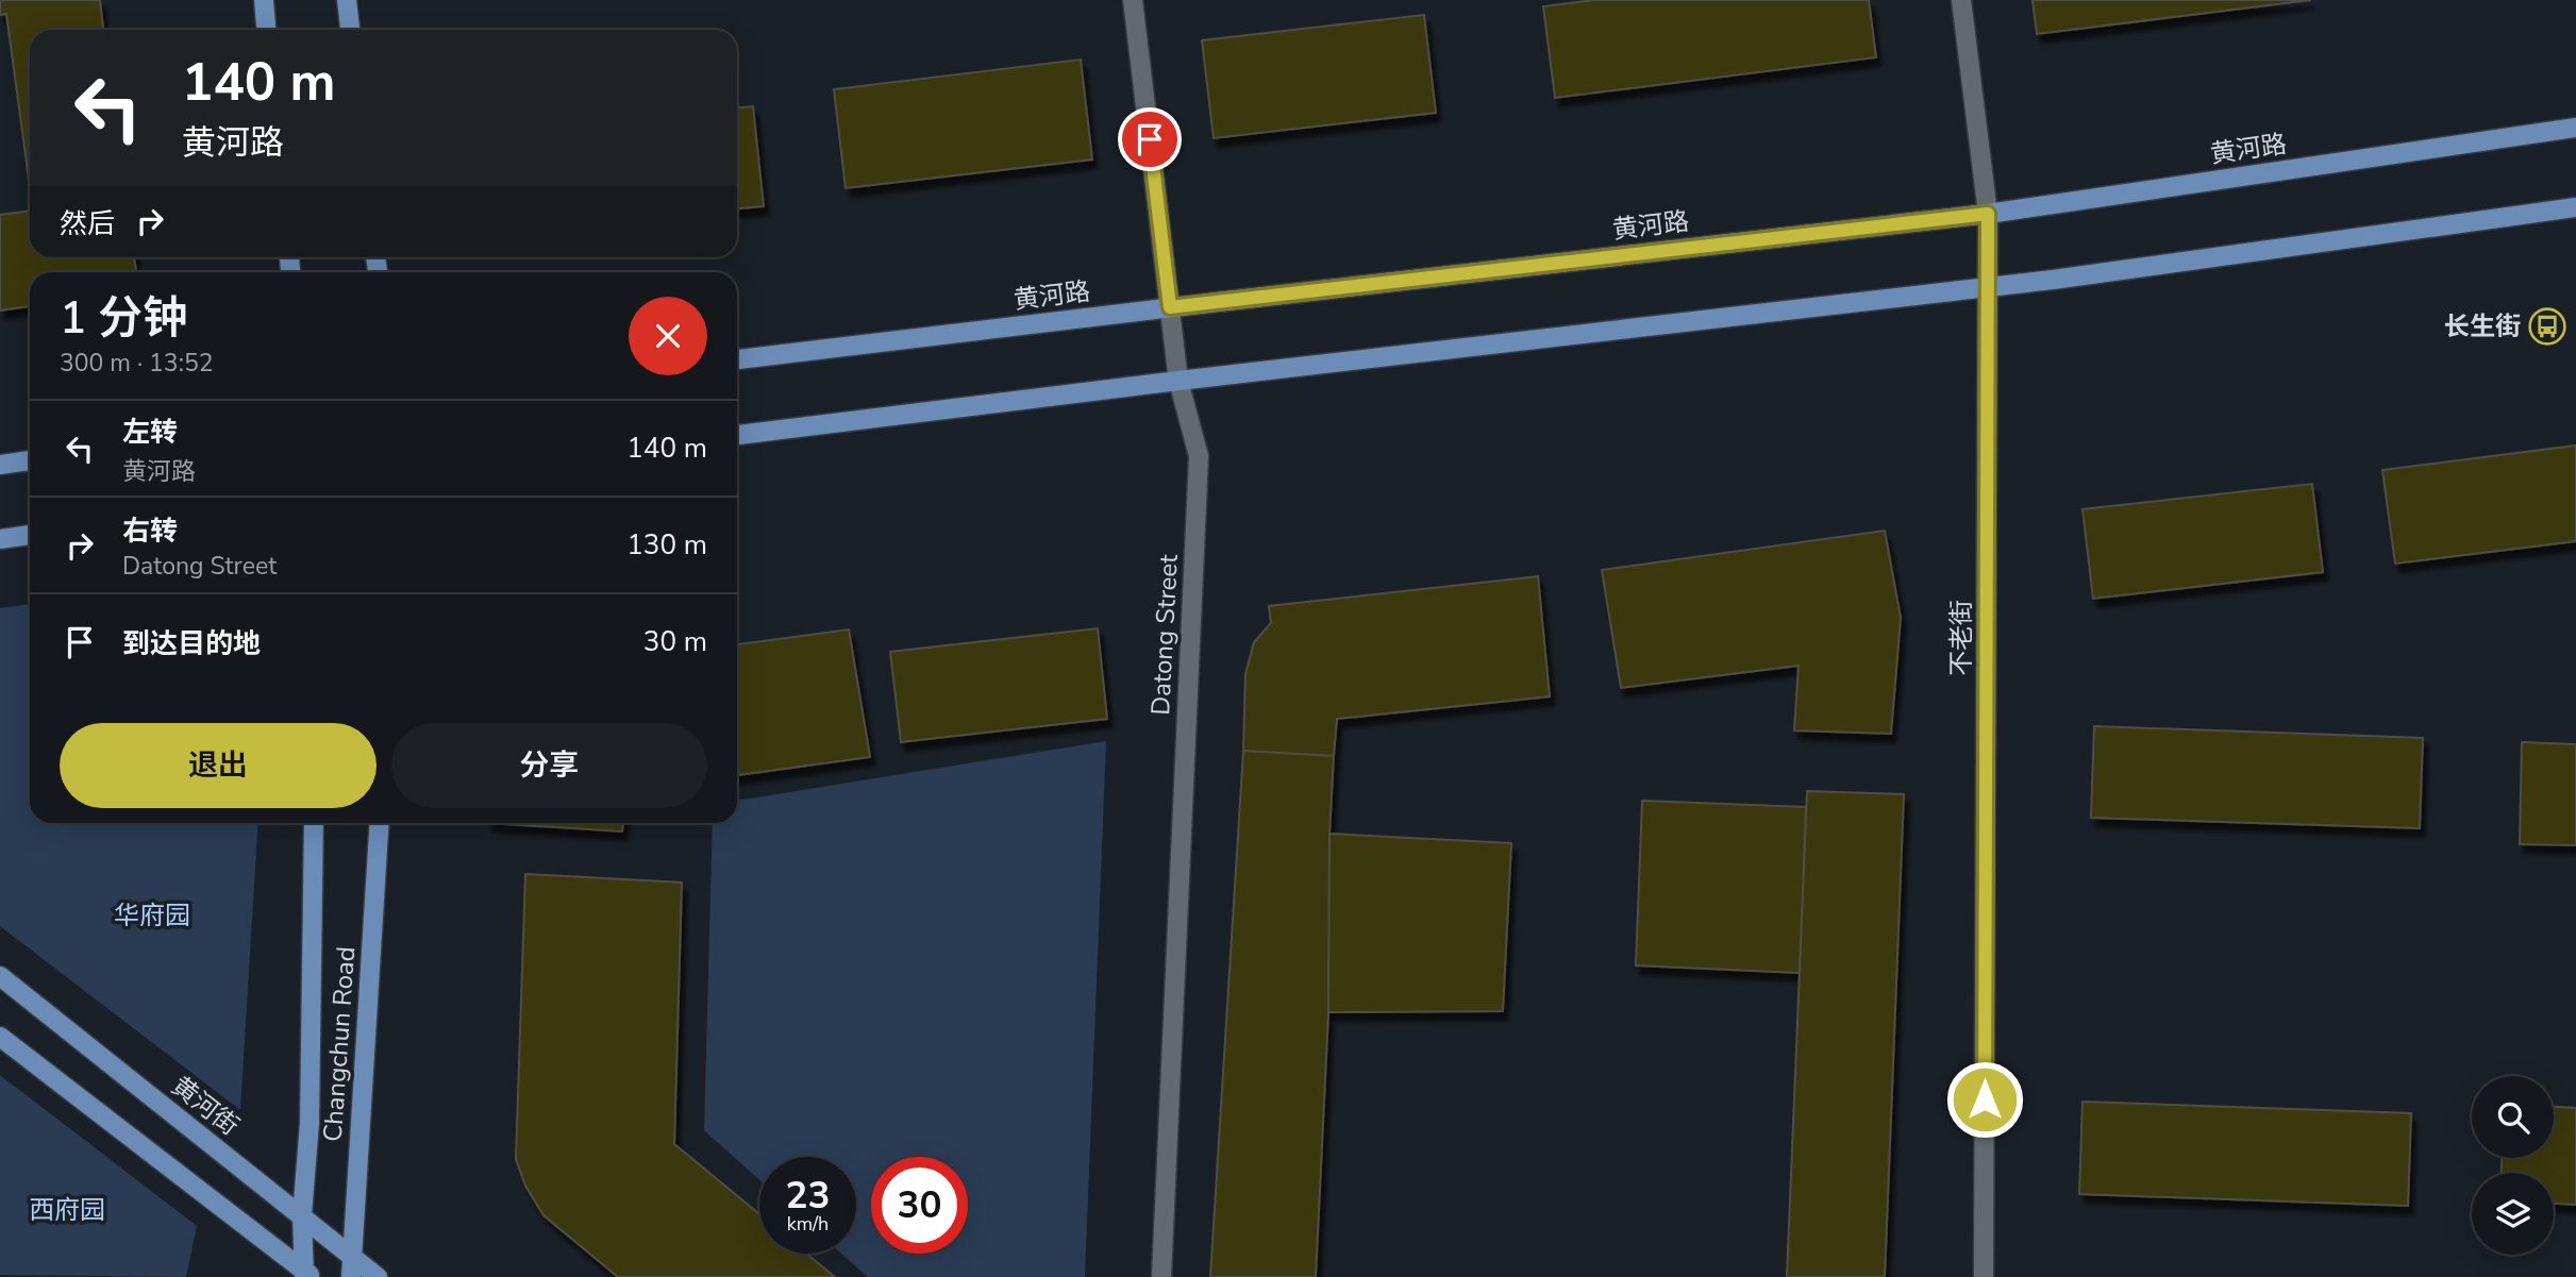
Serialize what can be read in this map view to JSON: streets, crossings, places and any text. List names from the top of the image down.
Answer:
{
  "streets": {
    "main road": ["黄河路", "Changchun Road", "黄河街"],
    "street": ["Datong Street", "不老街"]
  },
  "crossings": [
    ["黄河路", "Datong Street"],
    ["黄河路", "不老街"],
    ["Changchun Road", "黄河街"]
  ],
  "parks": ["华府园", "西府园"],
  "places": {
    "bus stop": ["长生街"]
  },
  "page": {
    "turn": ["140 m", "黄河路"],
    "then": "然后",
    "heading": ["1 分钟", "300 m · 13:52"],
    "list": [
      {
        "name": "左转",
        "note": "黄河路",
        "value": "140 m"
      },
      {
        "name": "右转",
        "note": "Datong Street",
        "value": "130 m"
      },
      {
        "name": "到达目的地",
        "value": "30 m"
      }
    ],
    "buttons": ["退出", "分享"],
    "speed": "23 km/h",
    "limit": "30"
  }
}
